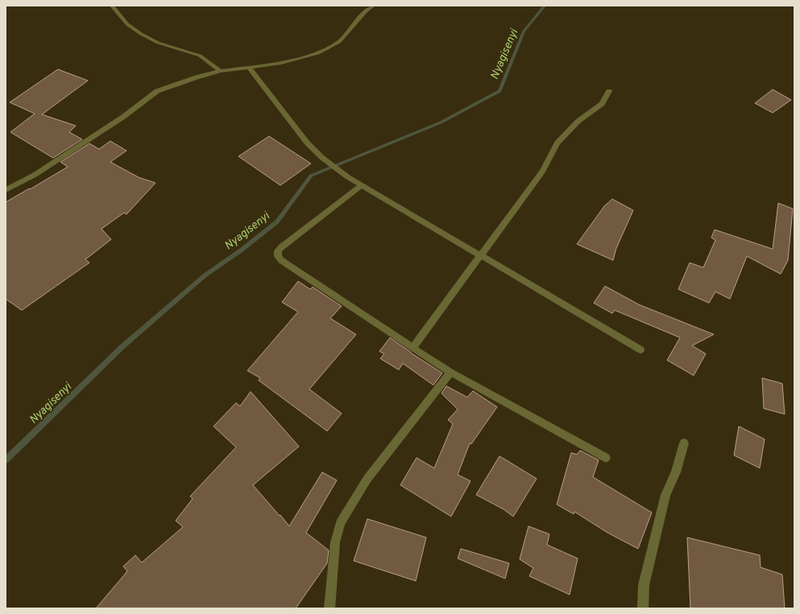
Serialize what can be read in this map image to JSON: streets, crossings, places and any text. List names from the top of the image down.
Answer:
{
  "water": ["Nyagisenyi"]
}
